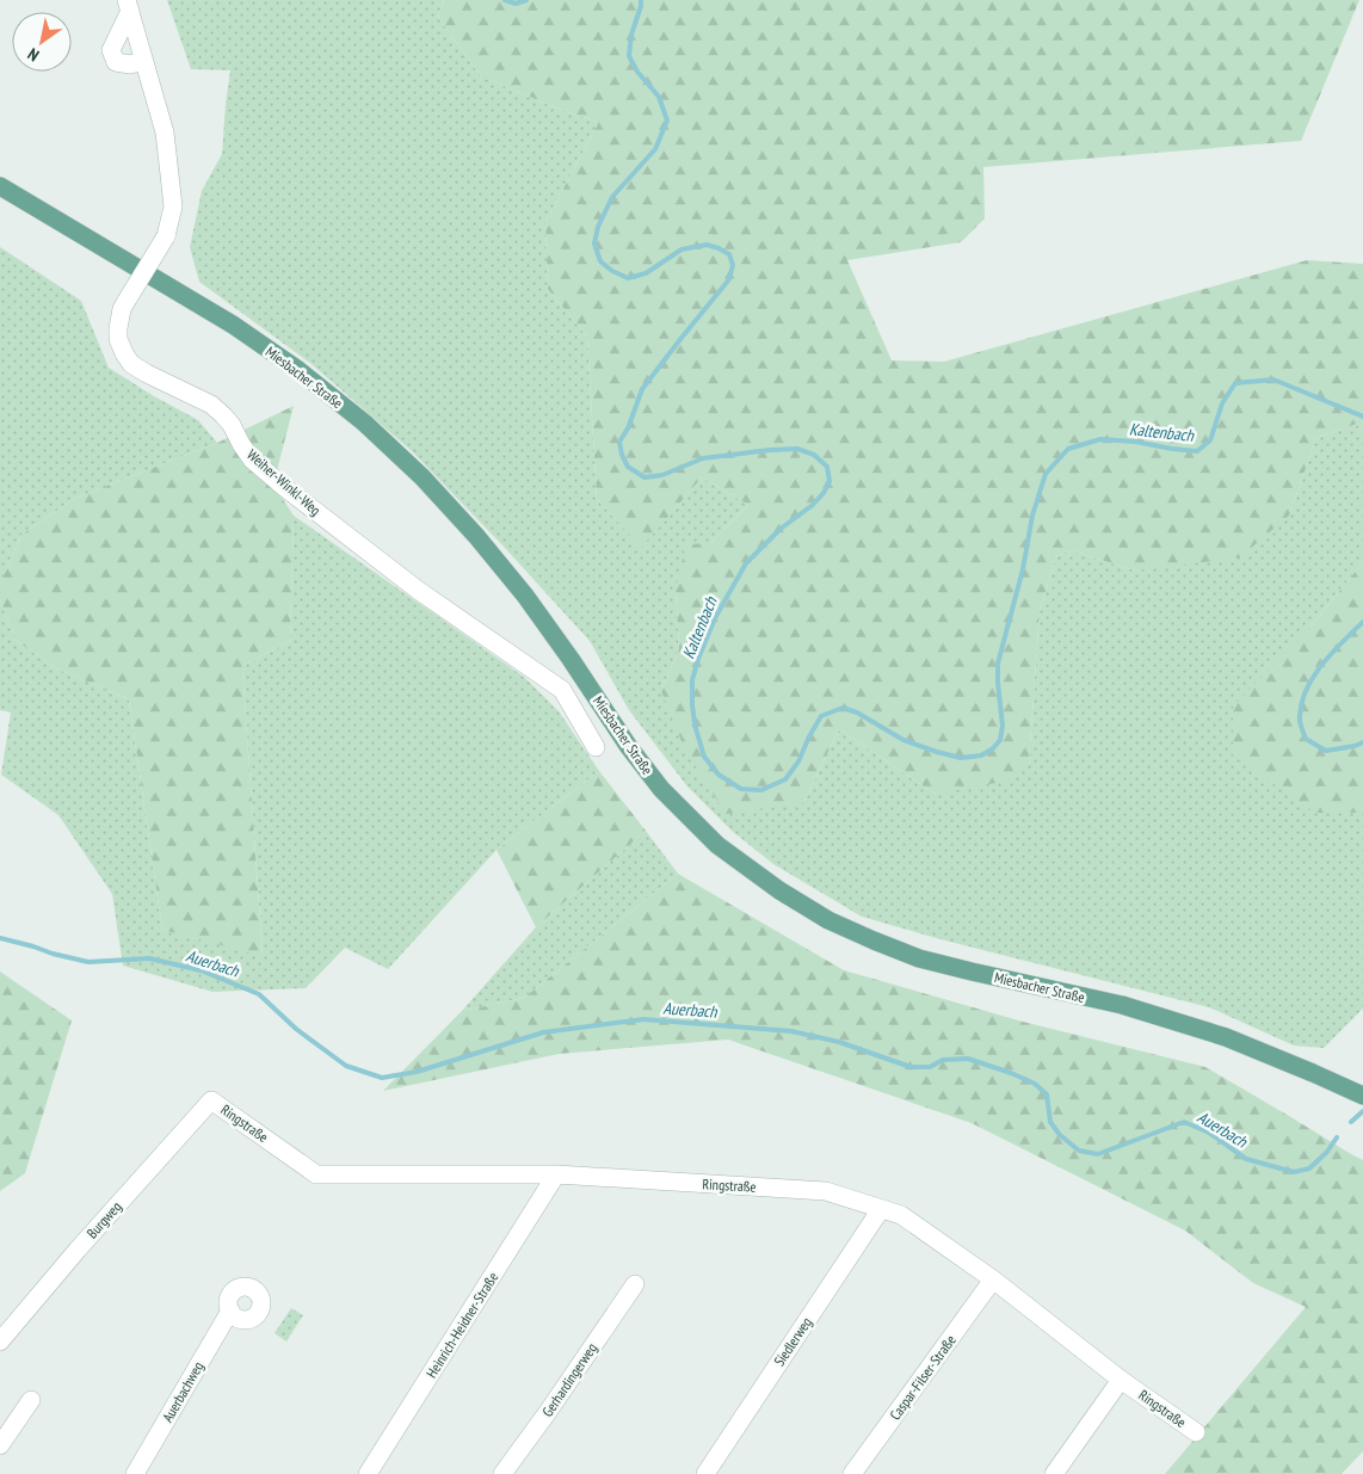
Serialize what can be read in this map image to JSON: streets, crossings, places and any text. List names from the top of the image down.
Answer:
{
  "streets": {
    "main road": ["Miesbacher Straße"],
    "street": [
      "Weiher-Winkl-Weg",
      "Ringstraße",
      "Burgweg",
      "Heinrich-Heidner-Straße",
      "Siedlerweg",
      "Caspar-Filser-Straße",
      "Gerhardingerweg",
      "Auerbachweg"
    ]
  },
  "crossings": [
    ["Ringstraße", "Burgweg"],
    ["Ringstraße", "Heinrich-Heidner-Straße"],
    ["Ringstraße", "Siedlerweg"],
    ["Ringstraße", "Caspar-Filser-Straße"]
  ],
  "water": ["Kaltenbach", "Auerbach"],
  "north": "bottom left"
}
